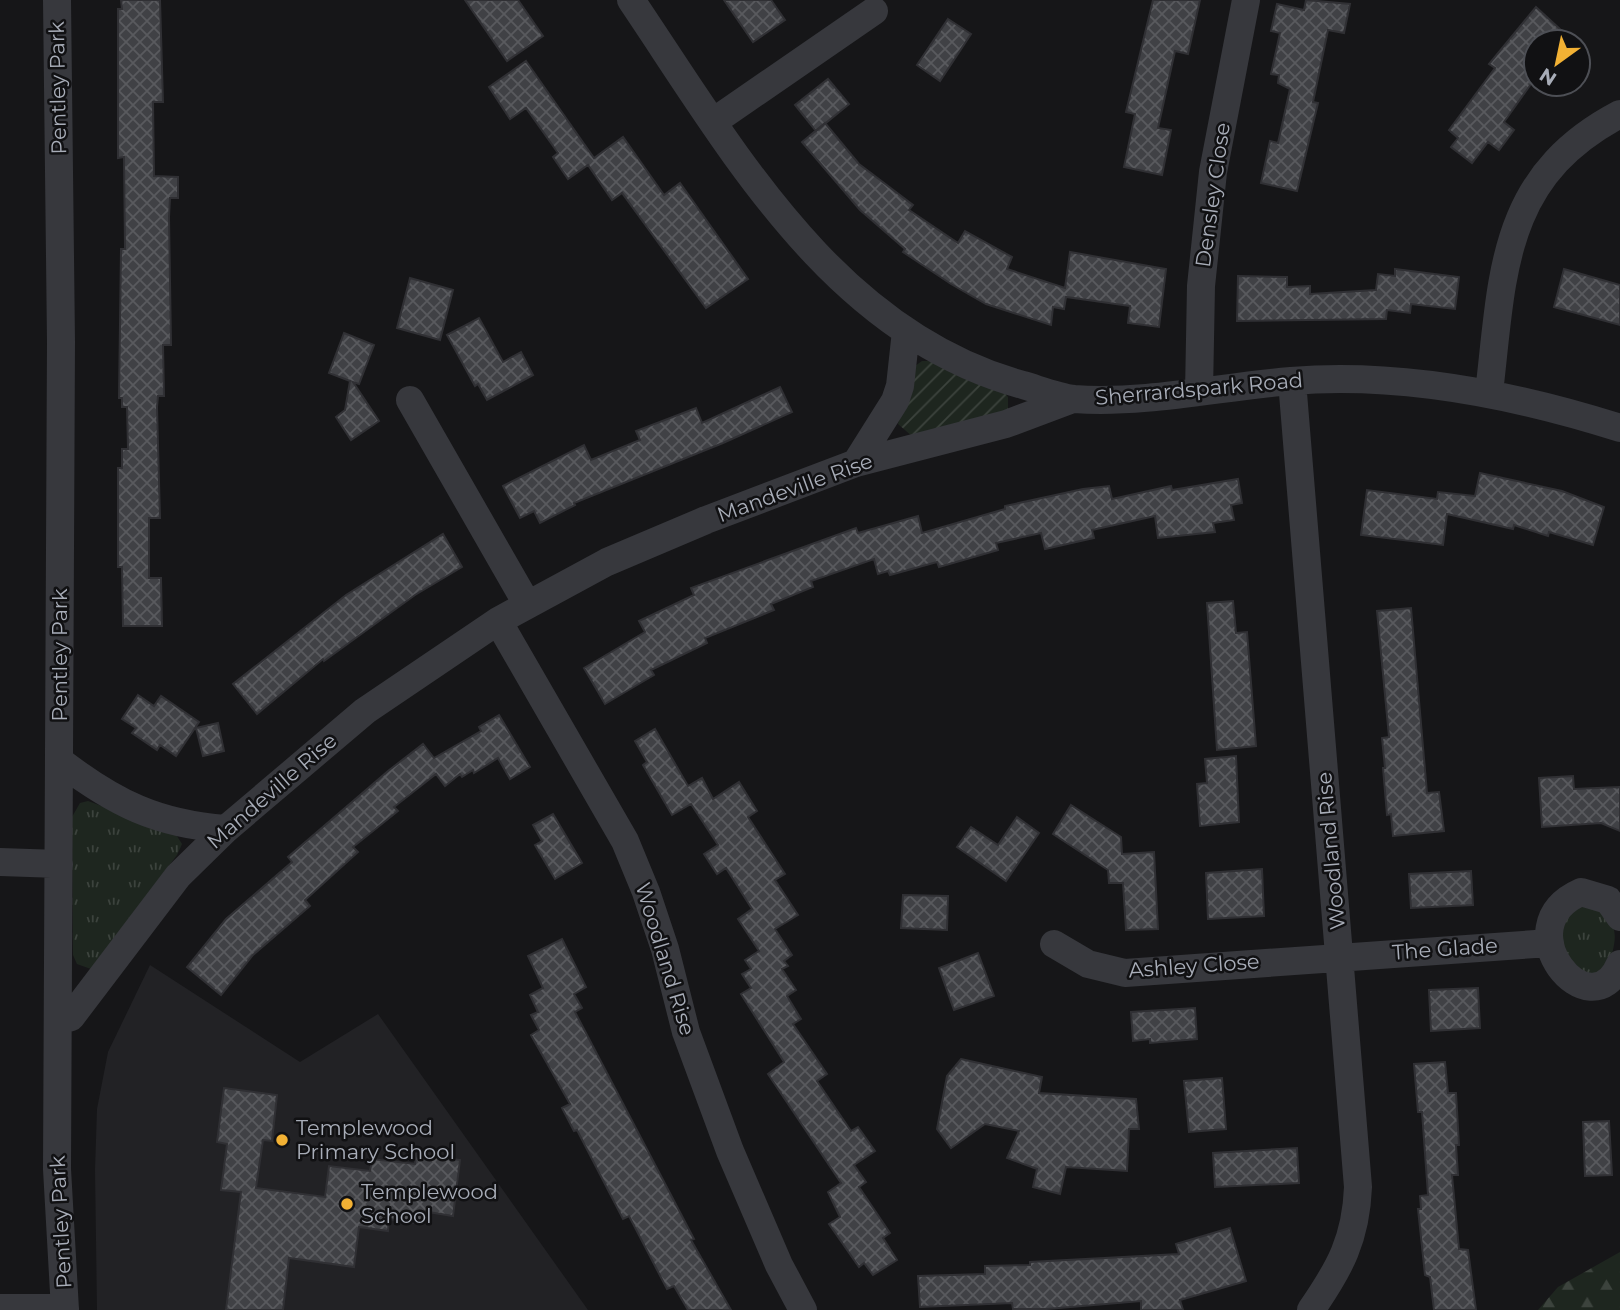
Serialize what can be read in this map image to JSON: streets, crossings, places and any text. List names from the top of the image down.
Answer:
{
  "streets": {
    "street": [
      "Pentley Park",
      "Densley Close",
      "Sherrardspark Road",
      "Mandeville Rise",
      "Woodland Rise",
      "The Glade",
      "Ashley Close"
    ]
  },
  "crossings": [
    ["Pentley Park", "Mandeville Rise"],
    ["Densley Close", "Sherrardspark Road"],
    ["Sherrardspark Road", "Mandeville Rise"],
    ["Sherrardspark Road", "Woodland Rise"],
    ["Mandeville Rise", "Woodland Rise"],
    ["Woodland Rise", "The Glade"],
    ["Woodland Rise", "Ashley Close"],
    ["The Glade", "Ashley Close"]
  ],
  "places": ["Templewood Primary School", "Templewood School"],
  "north": "bottom left"
}
